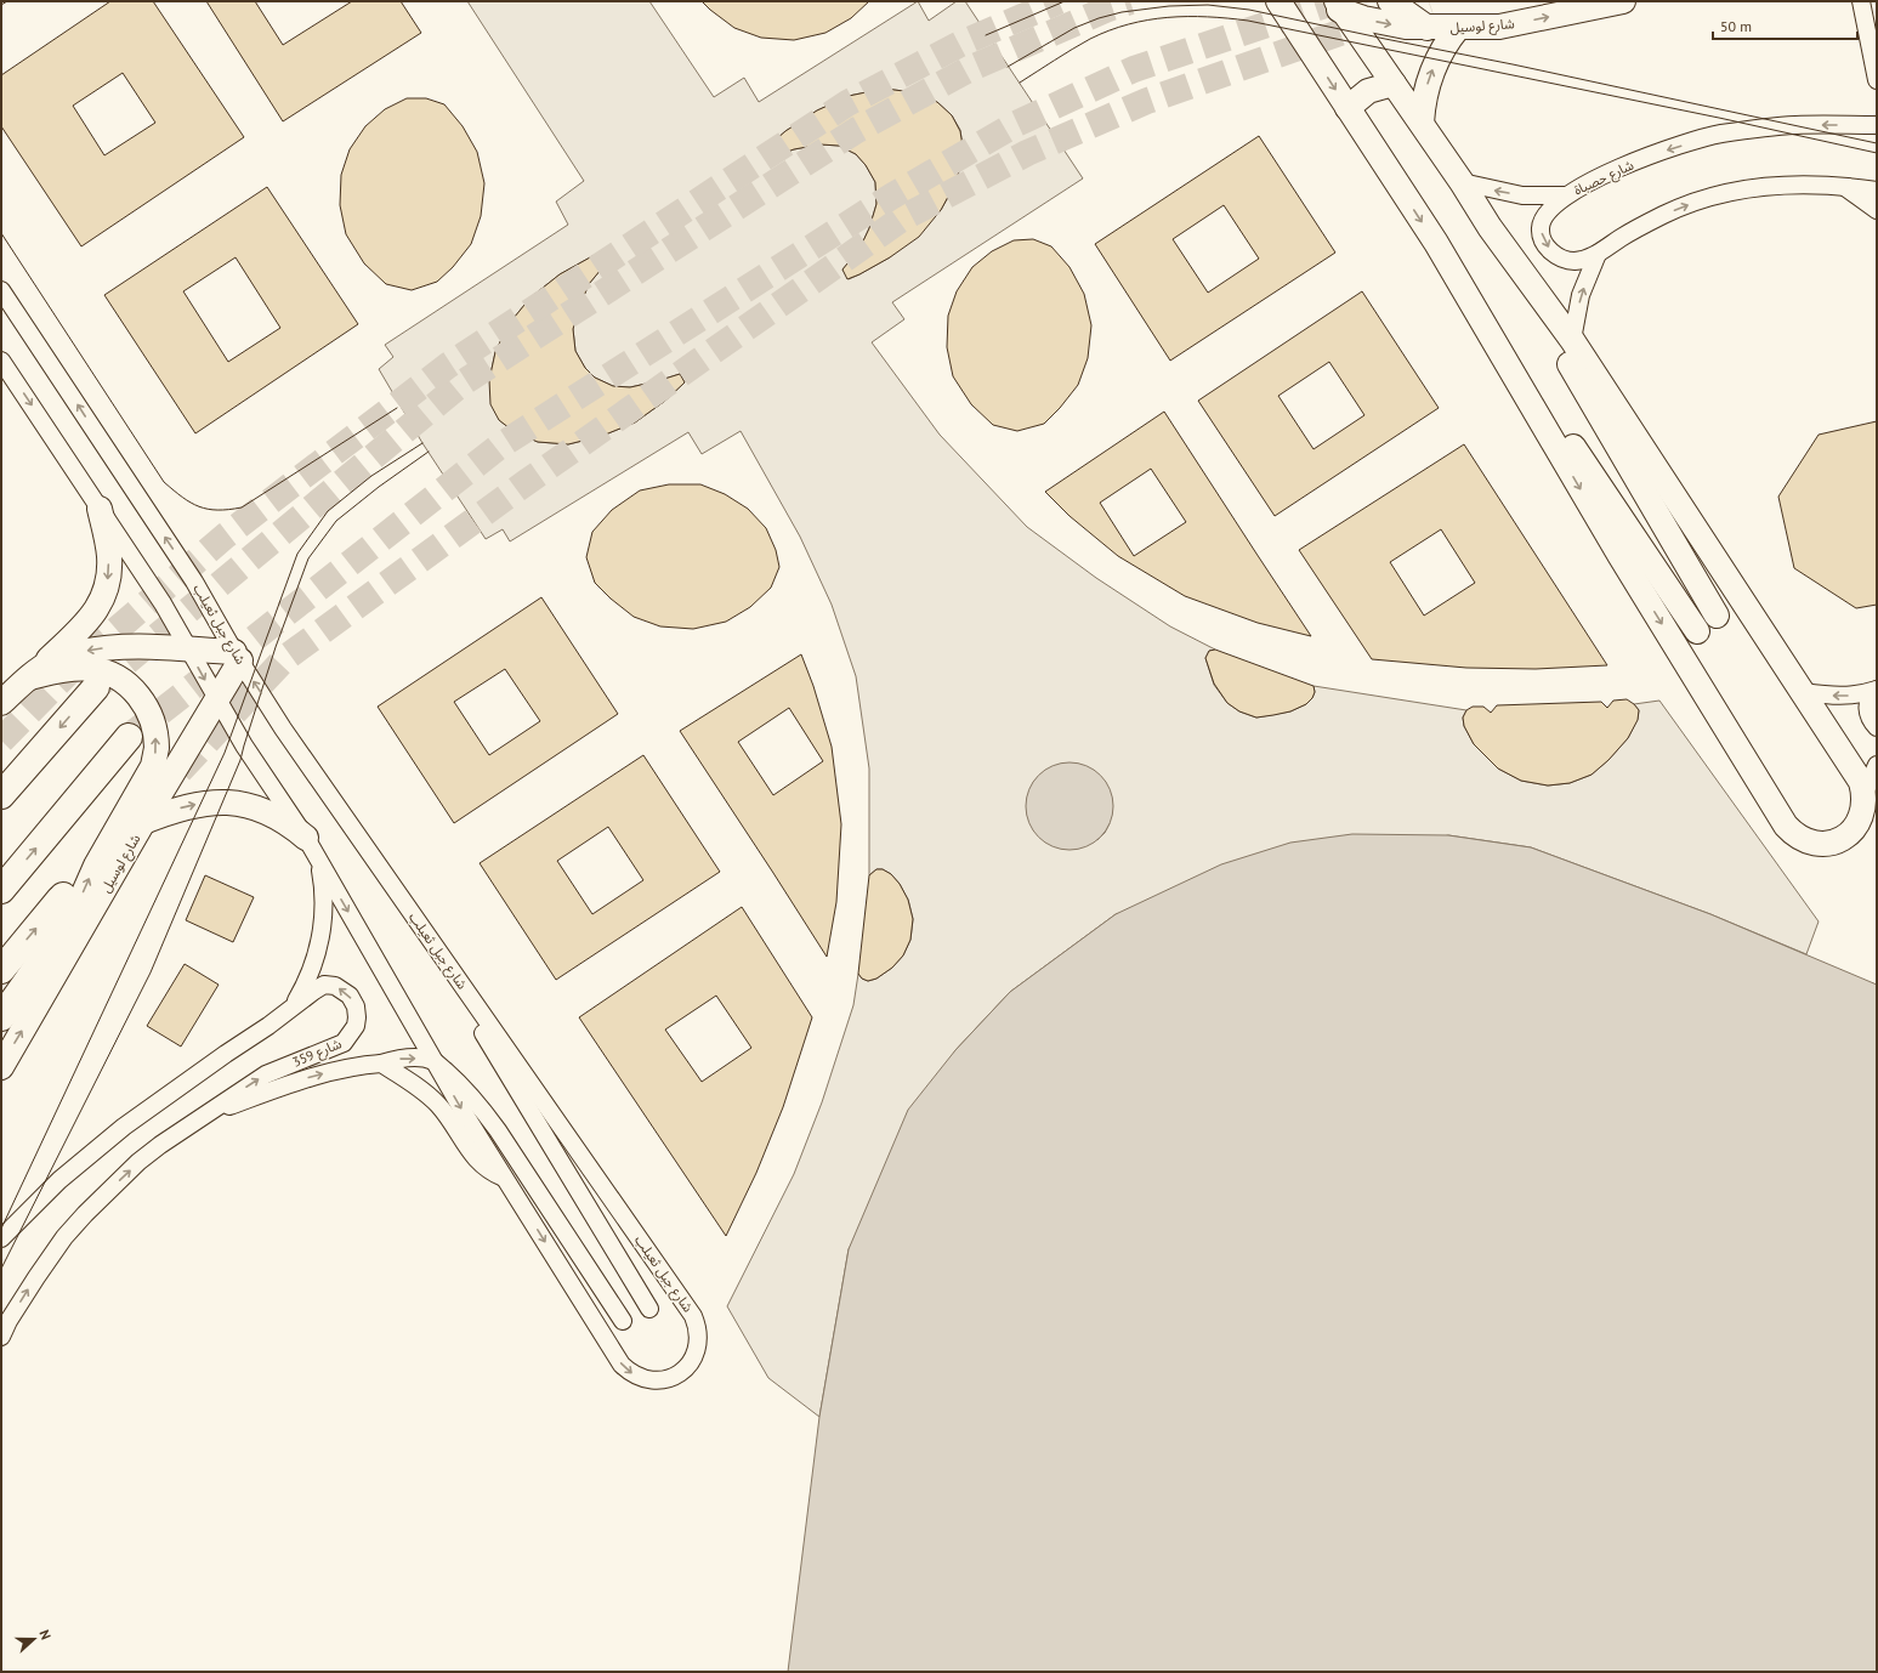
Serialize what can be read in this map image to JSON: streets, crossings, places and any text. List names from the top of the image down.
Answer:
{
  "streets": {
    "street": [
      "شارع لوسيل",
      "شارع حصباة",
      "شارع جبل ثعيلب",
      "شارع 359"
    ]
  },
  "crossings": [
    ["شارع لوسيل", "شارع جبل ثعيلب"]
  ],
  "scale_bar": "50 m",
  "north": "right"
}
